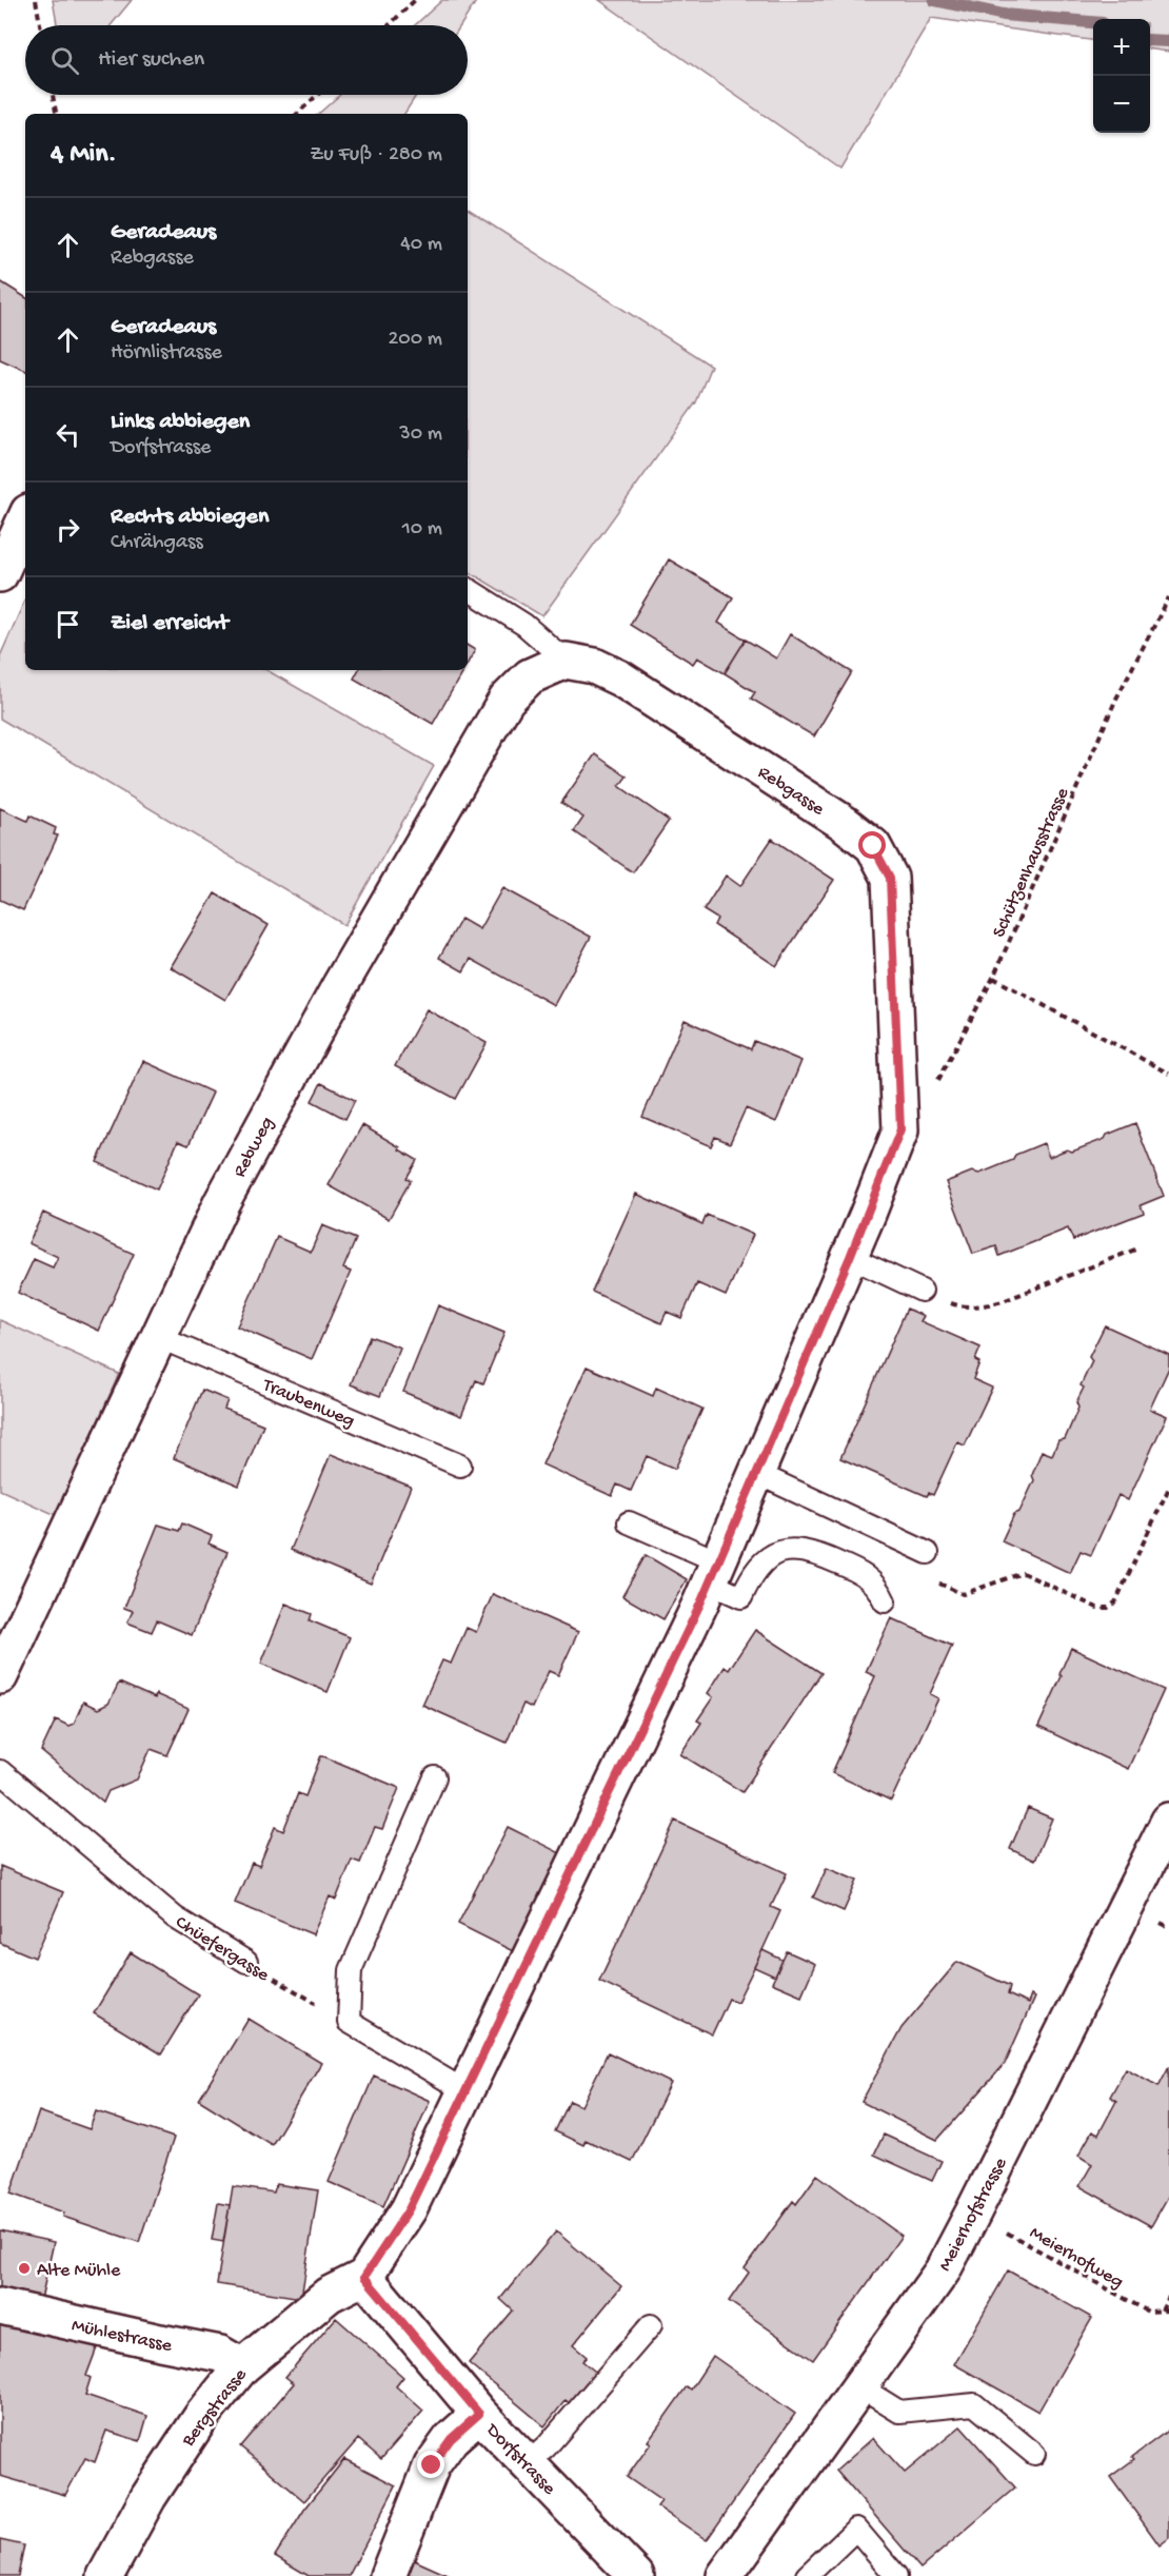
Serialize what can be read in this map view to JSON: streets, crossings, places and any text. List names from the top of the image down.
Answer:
{
  "streets": {
    "street": [
      "Rebgasse",
      "Rebweg",
      "Meierhofstrasse",
      "Mühlestrasse",
      "Bergstrasse",
      "Dorfstrasse"
    ],
    "lane": ["Traubenweg", "Chüefergasse"],
    "path": ["Schützenhausstrasse", "Meierhofweg"]
  },
  "crossings": [
    ["Rebgasse", "Rebweg"],
    ["Rebweg", "Traubenweg"],
    ["Meierhofstrasse", "Meierhofweg"],
    ["Mühlestrasse", "Bergstrasse"],
    ["Bergstrasse", "Dorfstrasse"]
  ],
  "places": ["Alte Mühle"],
  "page": {
    "map_buttons": ["+", "−"],
    "search": "Hier suchen",
    "heading": ["4 Min.", "Zu Fuß · 280 m"],
    "list": [
      ["Geradeaus", "Rebgasse", "40 m"],
      ["Geradeaus", "Hörnlistrasse", "200 m"],
      ["Links abbiegen", "Dorfstrasse", "30 m"],
      ["Rechts abbiegen", "Chrähgass", "10 m"],
      "Ziel erreicht"
    ]
  }
}
